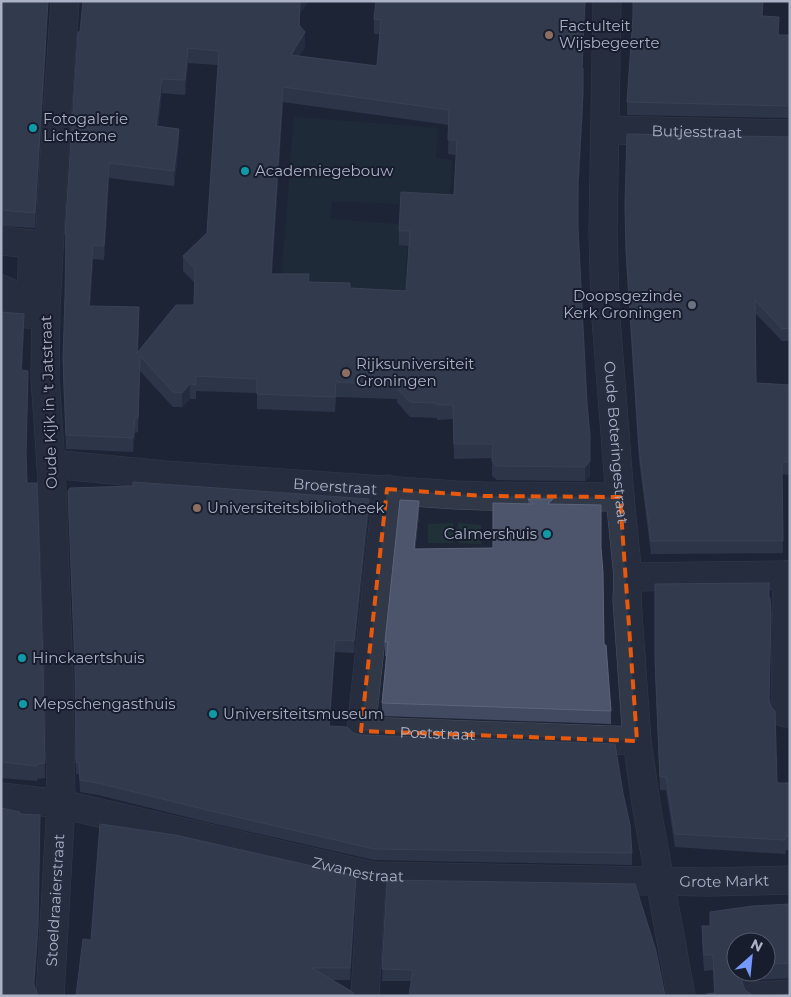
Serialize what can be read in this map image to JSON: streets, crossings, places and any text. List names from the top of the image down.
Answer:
{
  "streets": {
    "street": [
      "Butjesstraat",
      "Oude Kijk in 't Jatstraat",
      "Oude Boteringestraat",
      "Broerstraat",
      "Poststraat",
      "Zwanestraat",
      "Grote Markt",
      "Stoeldraaierstraat"
    ]
  },
  "crossings": [
    ["Butjesstraat", "Oude Boteringestraat"],
    ["Oude Kijk in 't Jatstraat", "Broerstraat"],
    ["Oude Kijk in 't Jatstraat", "Zwanestraat"],
    ["Oude Kijk in 't Jatstraat", "Stoeldraaierstraat"],
    ["Oude Boteringestraat", "Broerstraat"],
    ["Oude Boteringestraat", "Poststraat"],
    ["Oude Boteringestraat", "Zwanestraat"],
    ["Oude Boteringestraat", "Grote Markt"],
    ["Broerstraat", "Poststraat"],
    ["Zwanestraat", "Grote Markt"],
    ["Zwanestraat", "Stoeldraaierstraat"]
  ],
  "places": [
    "Factulteit Wijsbegeerte",
    "Fotogalerie Lichtzone",
    "Academiegebouw",
    "Doopsgezinde Kerk Groningen",
    "Rijksuniversiteit Groningen",
    "Universiteitsbibliotheek",
    "Calmershuis",
    "Hinckaertshuis",
    "Mepschengasthuis",
    "Universiteitsmuseum"
  ],
  "north": "top right"
}
